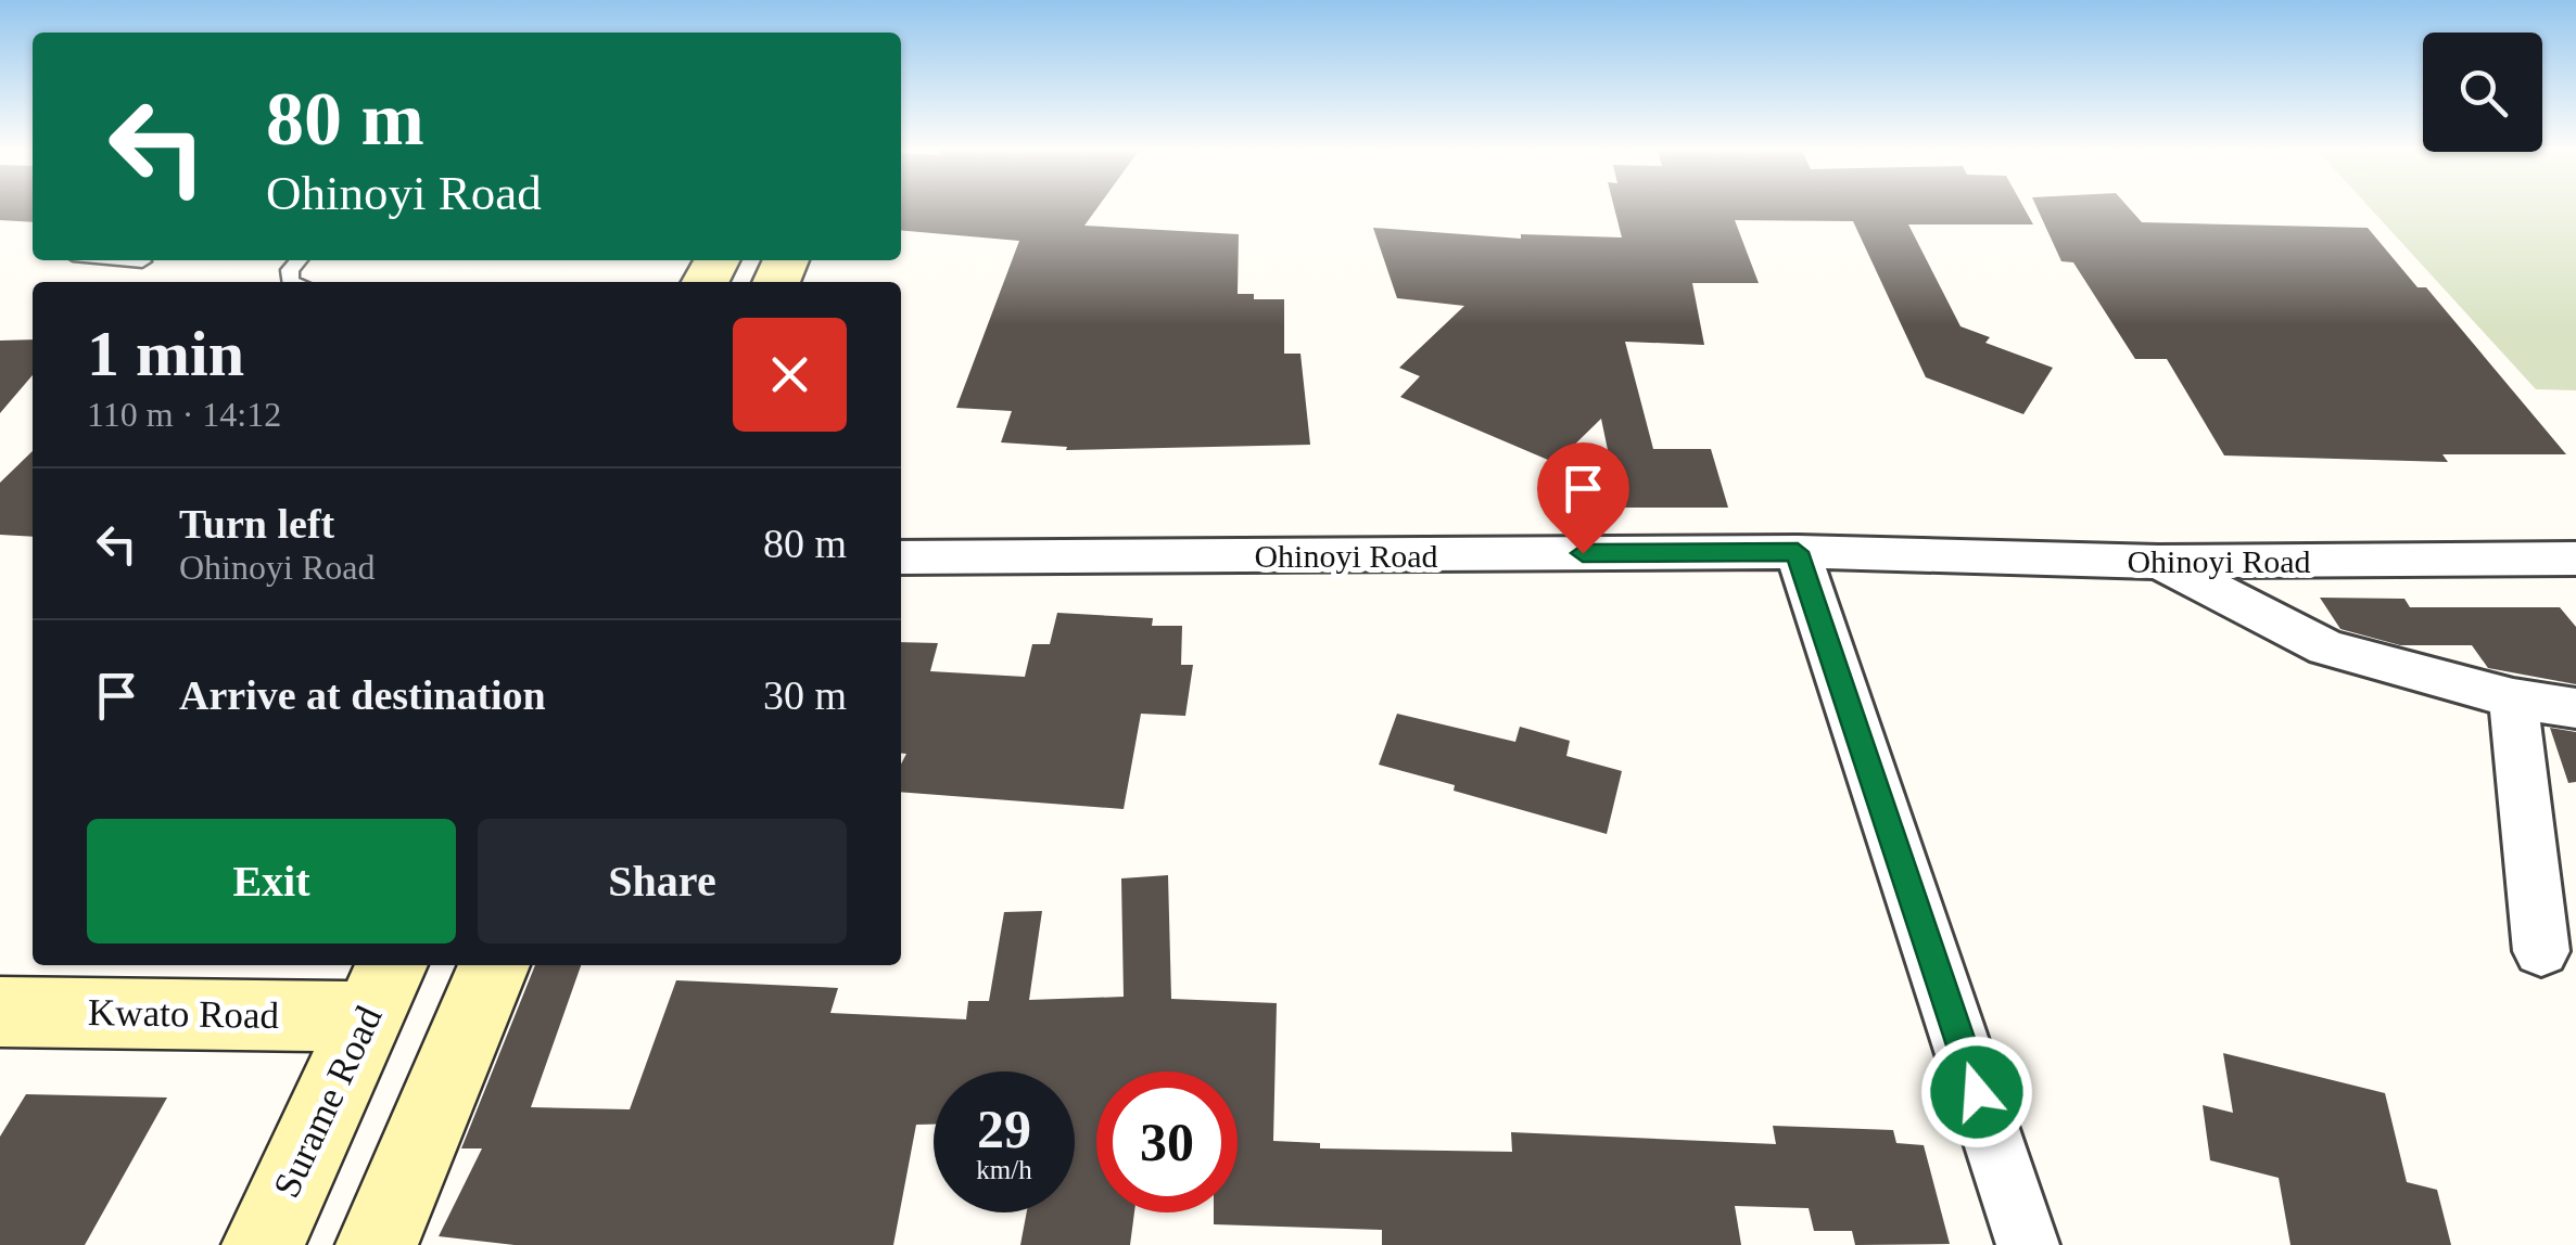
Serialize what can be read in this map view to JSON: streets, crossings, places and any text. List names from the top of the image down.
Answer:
{
  "streets": {
    "street": ["Ohinoyi Road", "Kwato Road", "Surame Road"]
  },
  "crossings": [
    ["Kwato Road", "Surame Road"]
  ],
  "page": {
    "turn": ["80 m", "Ohinoyi Road"],
    "heading": ["1 min", "110 m · 14:12"],
    "list": [
      {
        "name": "Turn left",
        "note": "Ohinoyi Road",
        "value": "80 m"
      },
      {
        "name": "Arrive at destination",
        "value": "30 m"
      }
    ],
    "buttons": ["Exit", "Share"],
    "speed": "29 km/h",
    "limit": "30"
  }
}
